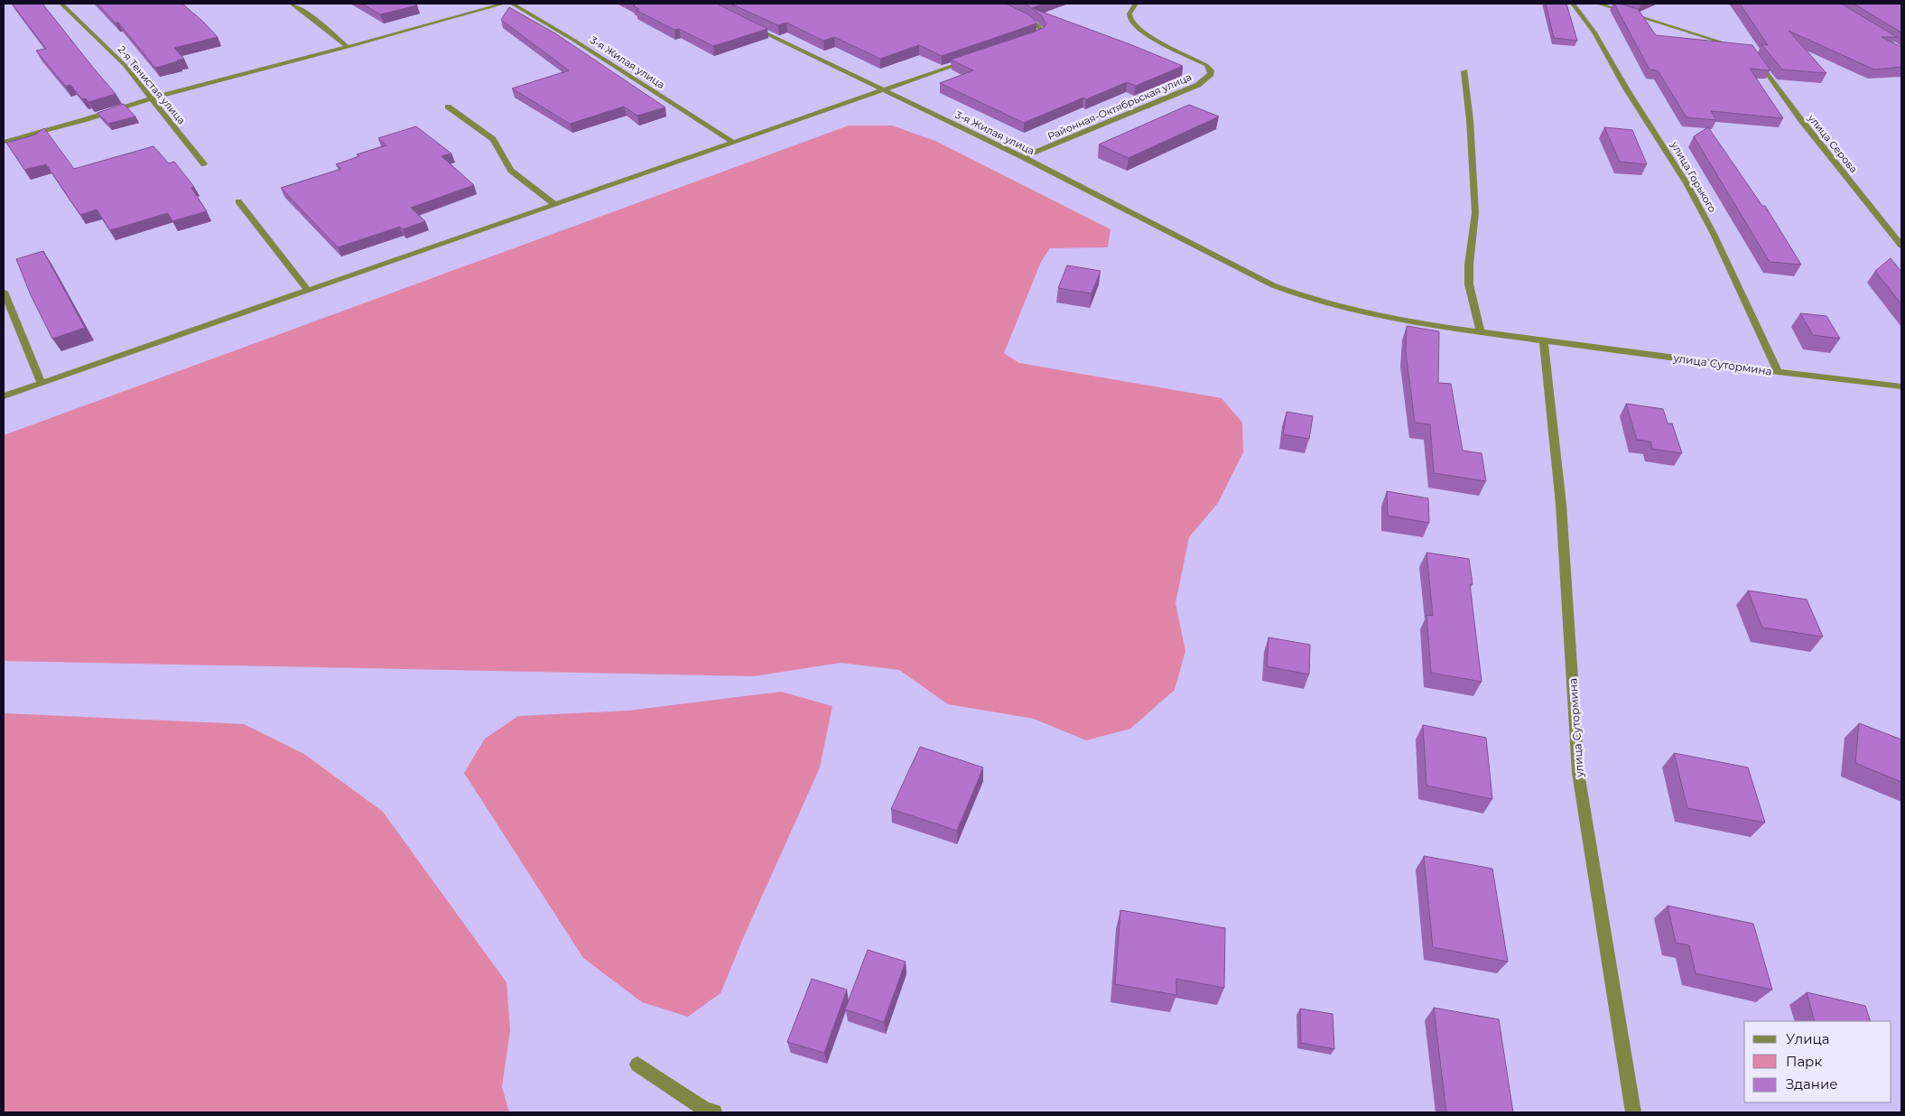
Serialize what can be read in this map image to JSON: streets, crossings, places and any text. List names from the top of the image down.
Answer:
{
  "streets": {
    "street": [
      "3-я Жилая улица",
      "2-я Тенистая улица",
      "Районная-Октябрьская улица",
      "улица Серова",
      "улица Горького",
      "улица Сутормина"
    ]
  },
  "crossings": [
    ["3-я Жилая улица", "Районная-Октябрьская улица"],
    ["3-я Жилая улица", "улица Сутормина"],
    ["улица Горького", "улица Сутормина"]
  ],
  "legend": ["Улица", "Парк", "Здание"]
}
